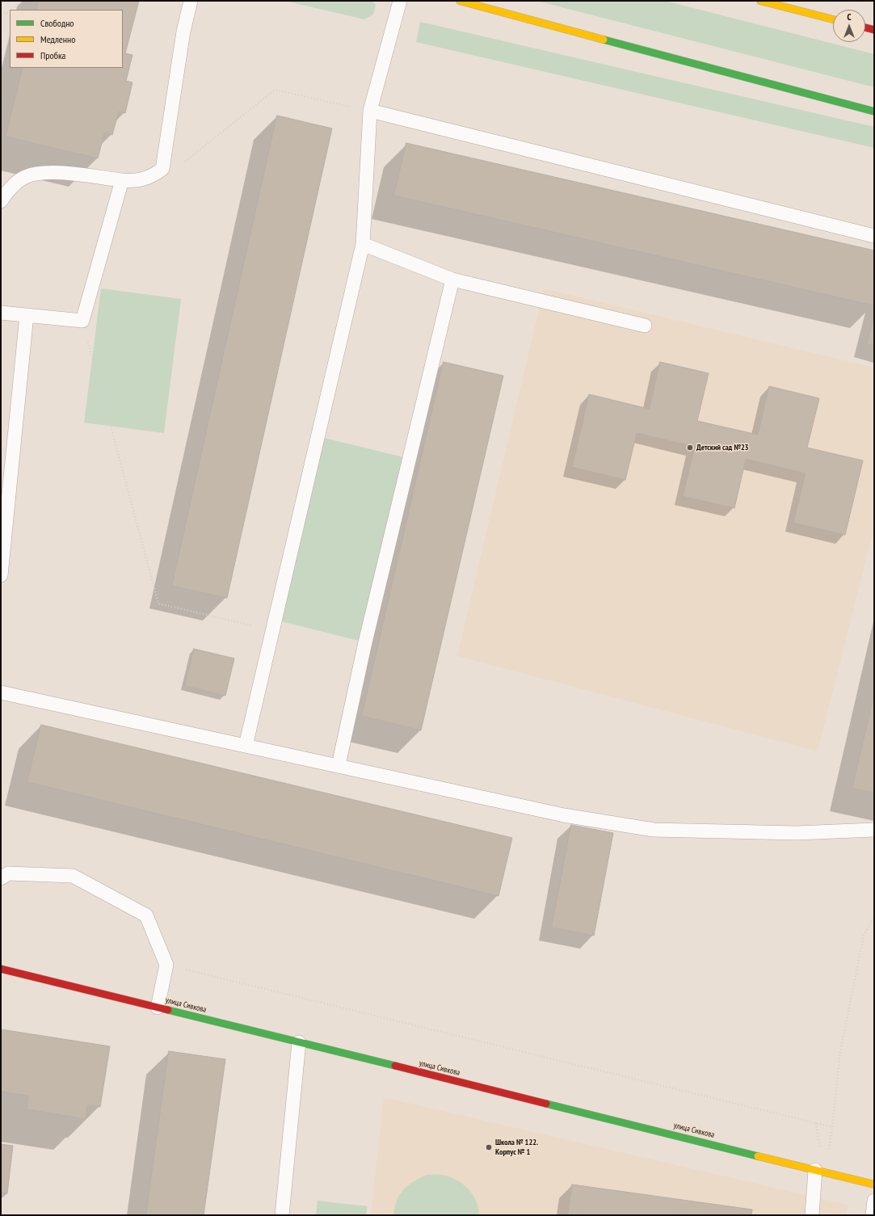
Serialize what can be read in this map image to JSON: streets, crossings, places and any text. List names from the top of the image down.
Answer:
{
  "streets": {
    "street": ["улица Сивкова"]
  },
  "places": ["Детский сад №23", "Школа № 122. Корпус № 1"],
  "legend": ["Свободно", "Медленно", "Пробка"],
  "north": "top"
}
